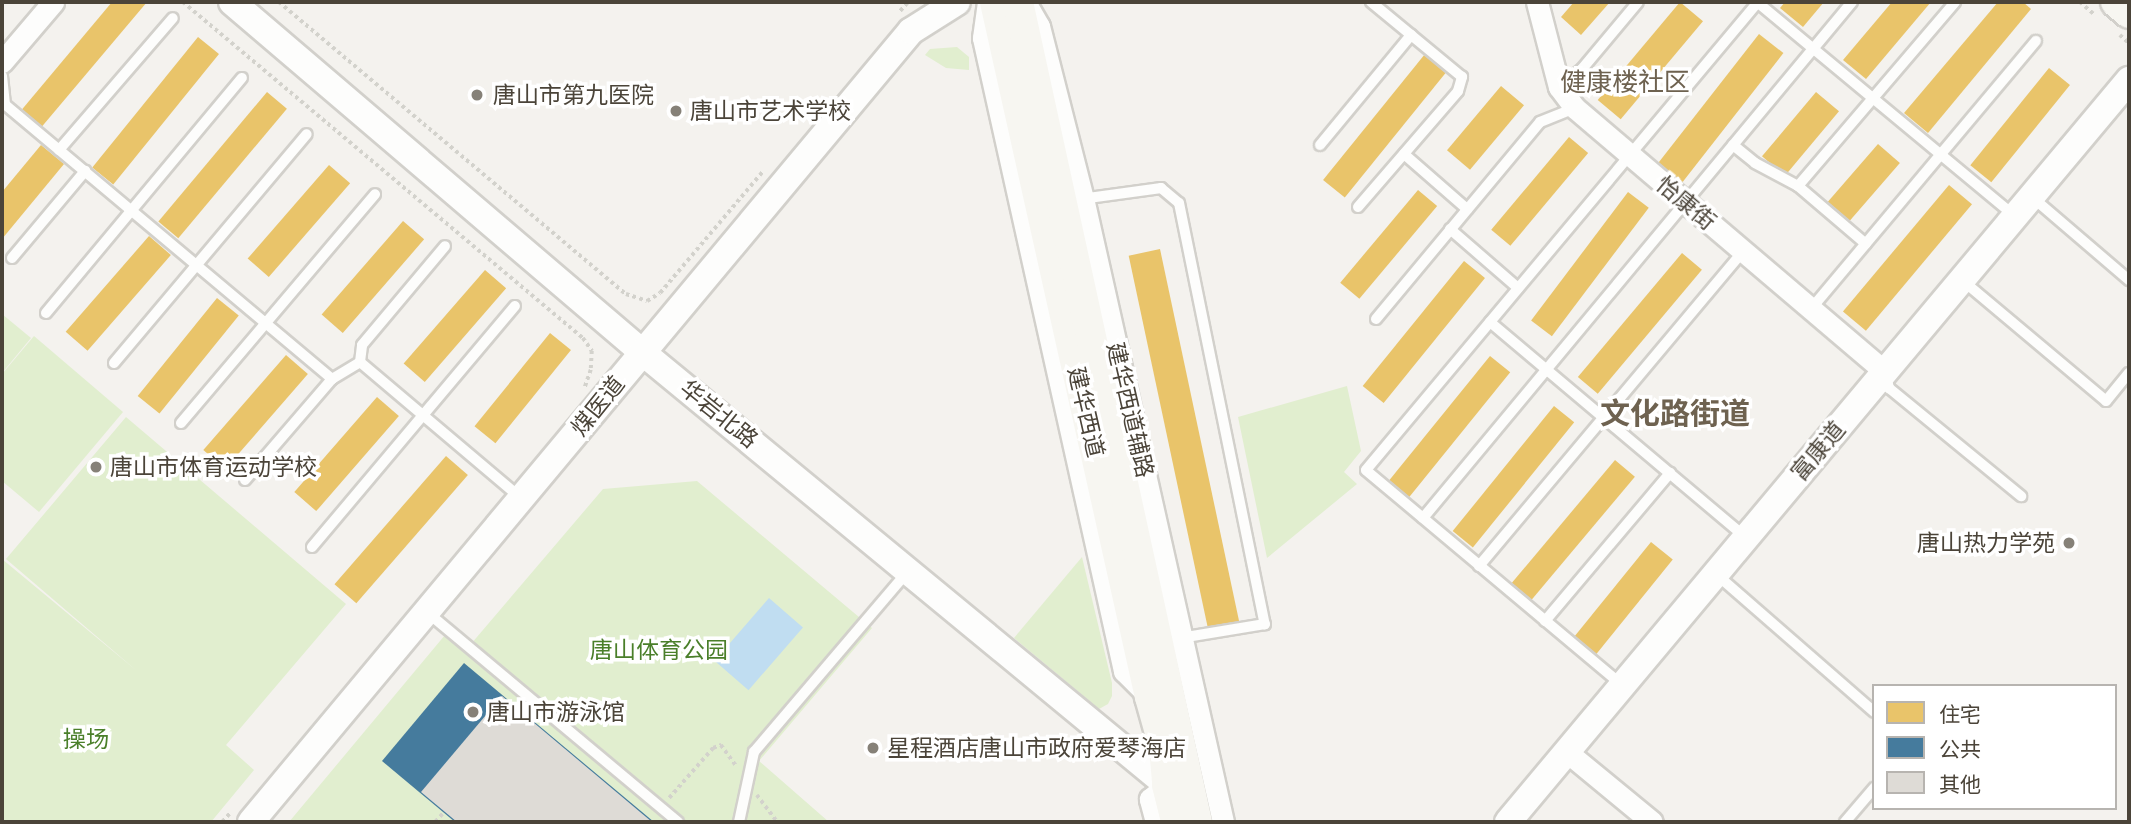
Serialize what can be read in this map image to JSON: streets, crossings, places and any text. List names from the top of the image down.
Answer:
{
  "streets": {
    "main road": ["建华西道"],
    "street": [
      "怡康街",
      "煤医道",
      "华岩北路",
      "富康道"
    ]
  },
  "crossings": [
    ["怡康街", "富康道"],
    ["煤医道", "华岩北路"],
    ["建华西道", "华岩北路"]
  ],
  "districts": ["健康楼社区", "文化路街道"],
  "parks": ["唐山体育公园", "操场"],
  "places": [
    "唐山市第九医院",
    "唐山市艺术学校",
    "唐山市体育运动学校",
    "唐山热力学苑",
    "唐山市游泳馆",
    "星程酒店唐山市政府爱琴海店"
  ],
  "legend": ["住宅", "公共", "其他"]
}
